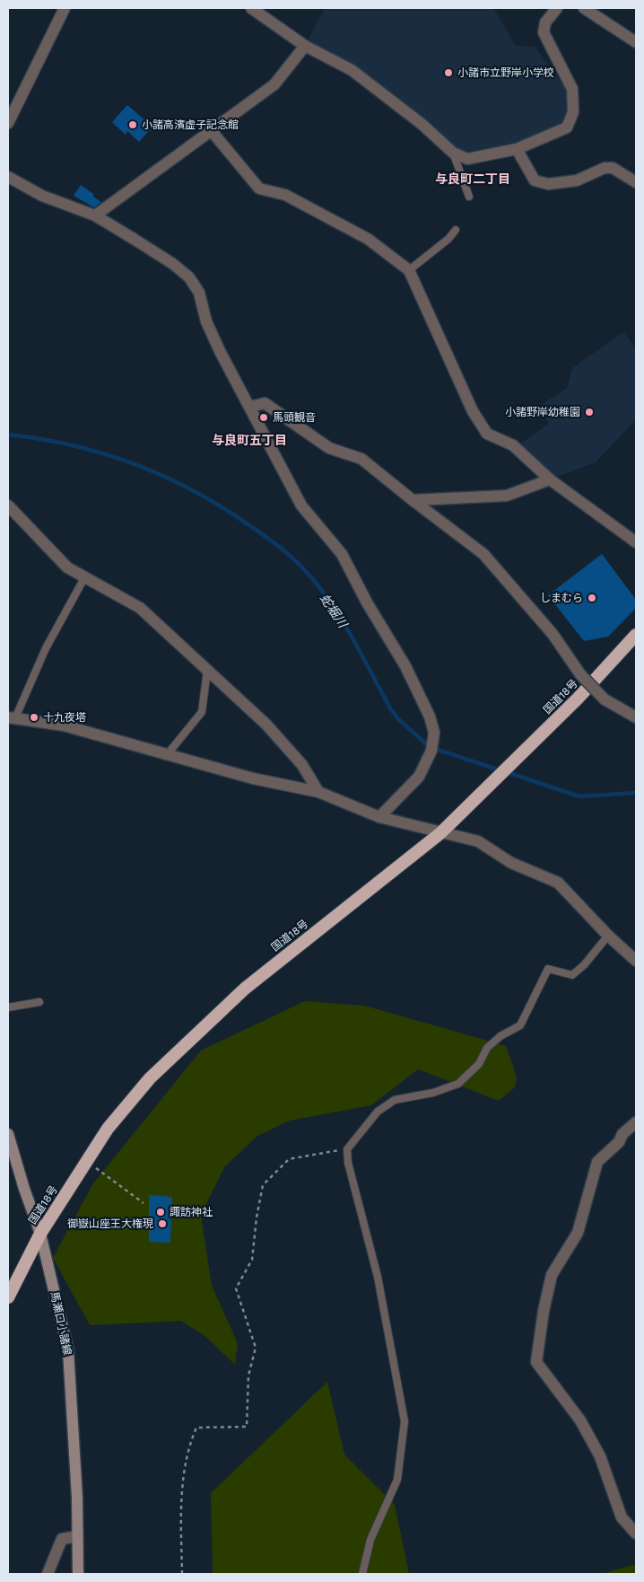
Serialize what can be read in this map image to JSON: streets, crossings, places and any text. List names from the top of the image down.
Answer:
{
  "streets": {
    "highway": ["国道18号"],
    "main road": ["馬瀬口小諸線"]
  },
  "crossings": [
    ["国道18号", "馬瀬口小諸線"]
  ],
  "districts": ["与良町二丁目", "与良町五丁目"],
  "water": ["蛇堀川"],
  "places": [
    "小諸市立野岸小学校",
    "小諸高濱虚子記念館",
    "小諸野岸幼稚園",
    "馬頭観音",
    "しまむら",
    "十九夜塔",
    "諏訪神社",
    "御嶽山座王大権現"
  ]
}
